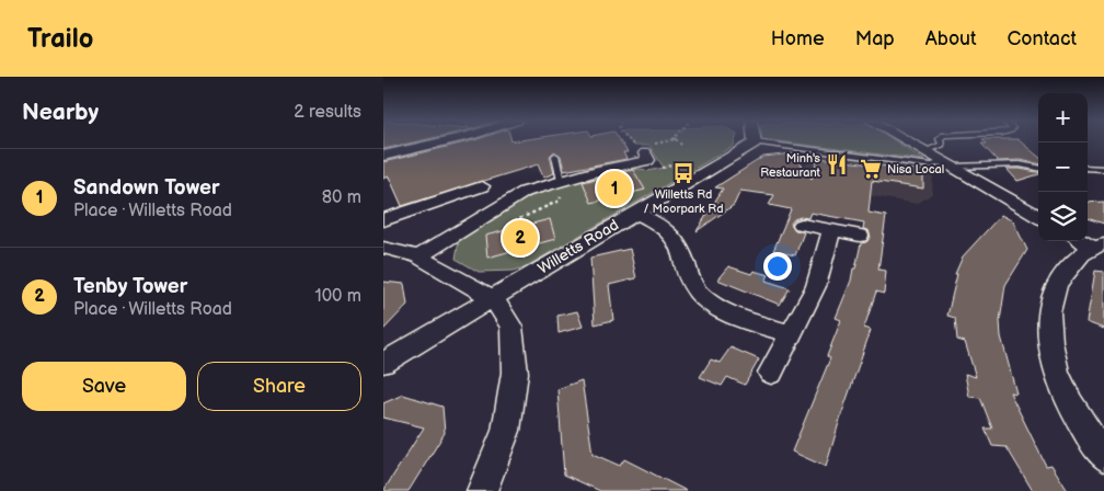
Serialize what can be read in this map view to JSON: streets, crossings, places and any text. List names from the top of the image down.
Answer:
{
  "streets": {
    "street": ["Willetts Road"]
  },
  "places": {
    "restaurant": ["Minh's Restaurant"],
    "supermarket": ["Nisa Local"],
    "bus stop": ["Willetts Rd / Moorpark Rd"]
  },
  "page": {
    "header": "Trailo",
    "nav": [
      "Home",
      "Map",
      "About",
      "Contact"
    ],
    "heading": ["Nearby", "2 results"],
    "map_buttons": ["+", "−"],
    "list": [
      {
        "mark": "1",
        "name": "Sandown Tower",
        "note": "Place · Willetts Road",
        "value": "80 m"
      },
      {
        "mark": "2",
        "name": "Tenby Tower",
        "note": "Place · Willetts Road",
        "value": "100 m"
      }
    ],
    "pins": ["1", "2"],
    "buttons": ["Save", "Share"]
  }
}
